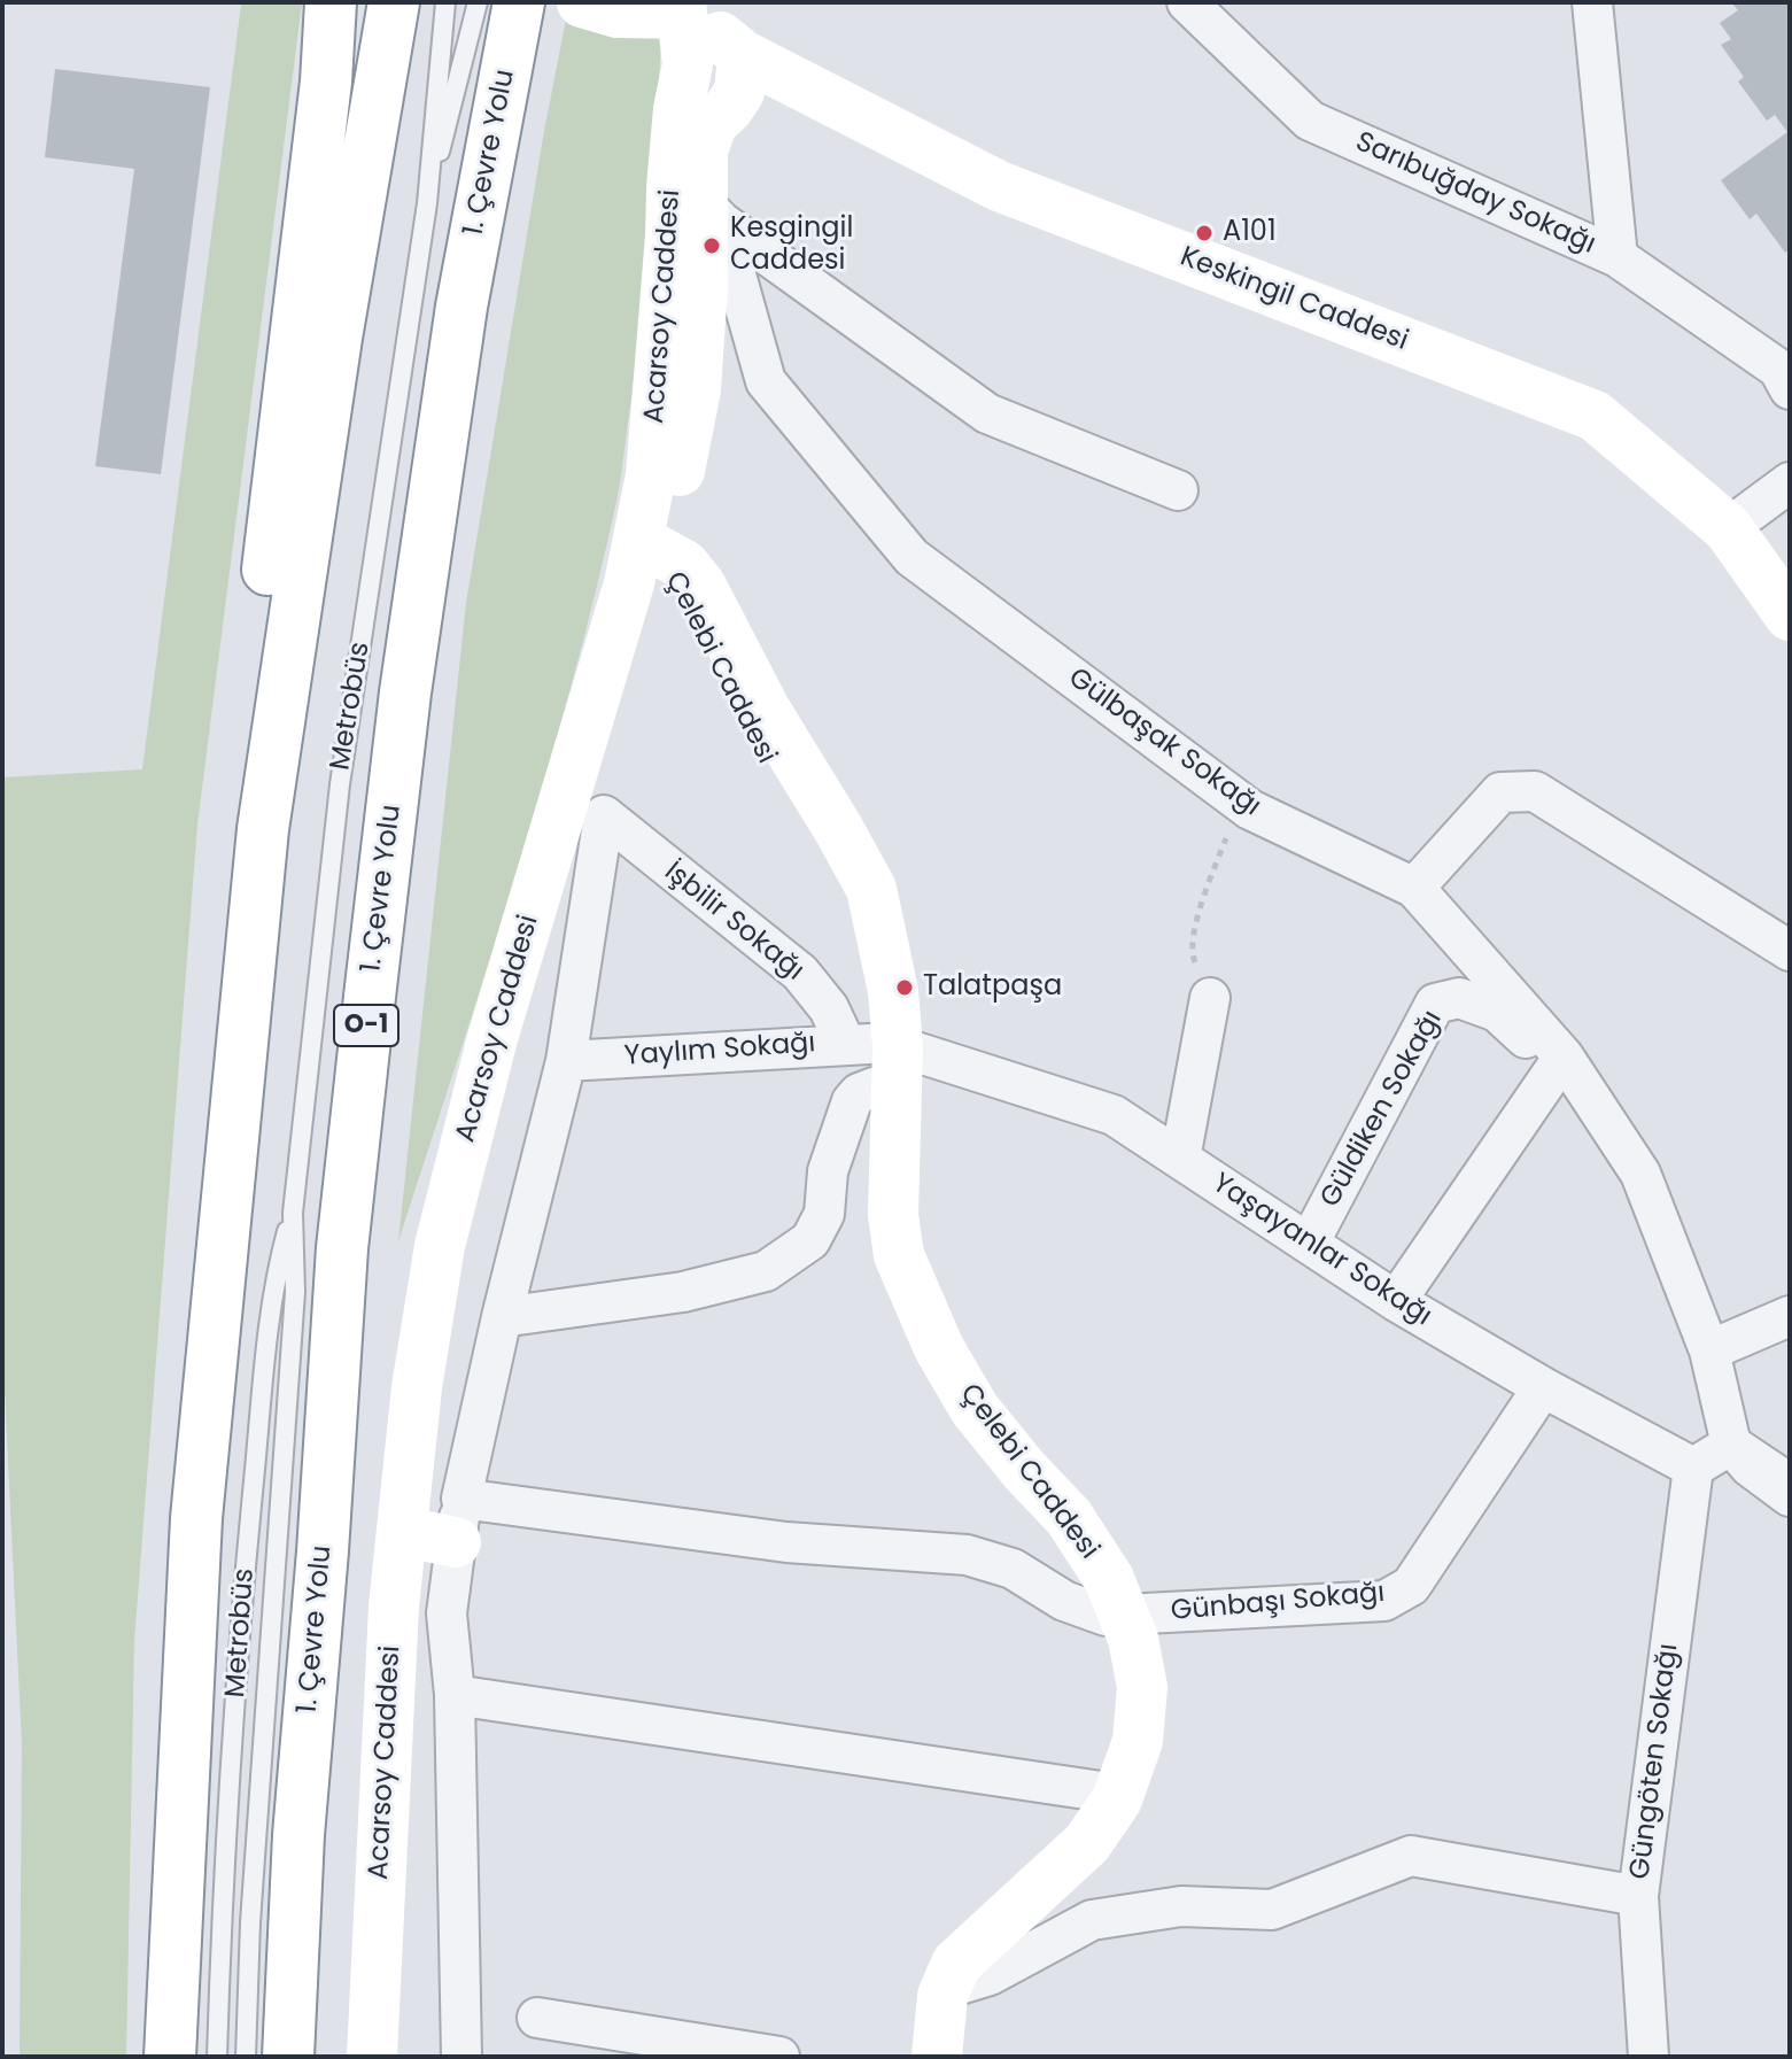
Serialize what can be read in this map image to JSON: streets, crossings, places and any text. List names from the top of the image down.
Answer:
{
  "streets": {
    "main road": [
      "1. Çevre Yolu",
      "Keskingil Caddesi",
      "Acarsoy Caddesi",
      "Çelebi Caddesi",
      "O-1"
    ],
    "street": [
      "Sarıbuğday Sokağı",
      "Gülbaşak Sokağı",
      "İşbilir Sokağı",
      "Yaylım Sokağı",
      "Güldiken Sokağı",
      "Yaşayanlar Sokağı",
      "Günbaşı Sokağı",
      "Güngöten Sokağı"
    ],
    "lane": ["Metrobüs"]
  },
  "crossings": [
    ["Keskingil Caddesi", "Acarsoy Caddesi"],
    ["Acarsoy Caddesi", "Çelebi Caddesi"],
    ["Acarsoy Caddesi", "Gülbaşak Sokağı"],
    ["Çelebi Caddesi", "İşbilir Sokağı"],
    ["Çelebi Caddesi", "Yaylım Sokağı"],
    ["Çelebi Caddesi", "Yaşayanlar Sokağı"],
    ["Çelebi Caddesi", "Günbaşı Sokağı"],
    ["Gülbaşak Sokağı", "Güldiken Sokağı"],
    ["İşbilir Sokağı", "Yaylım Sokağı"],
    ["İşbilir Sokağı", "Yaşayanlar Sokağı"],
    ["Yaylım Sokağı", "Yaşayanlar Sokağı"],
    ["Güldiken Sokağı", "Yaşayanlar Sokağı"],
    ["Yaşayanlar Sokağı", "Günbaşı Sokağı"],
    ["Yaşayanlar Sokağı", "Güngöten Sokağı"]
  ],
  "places": ["A101", "Kesgingil Caddesi", "Talatpaşa"]
}
